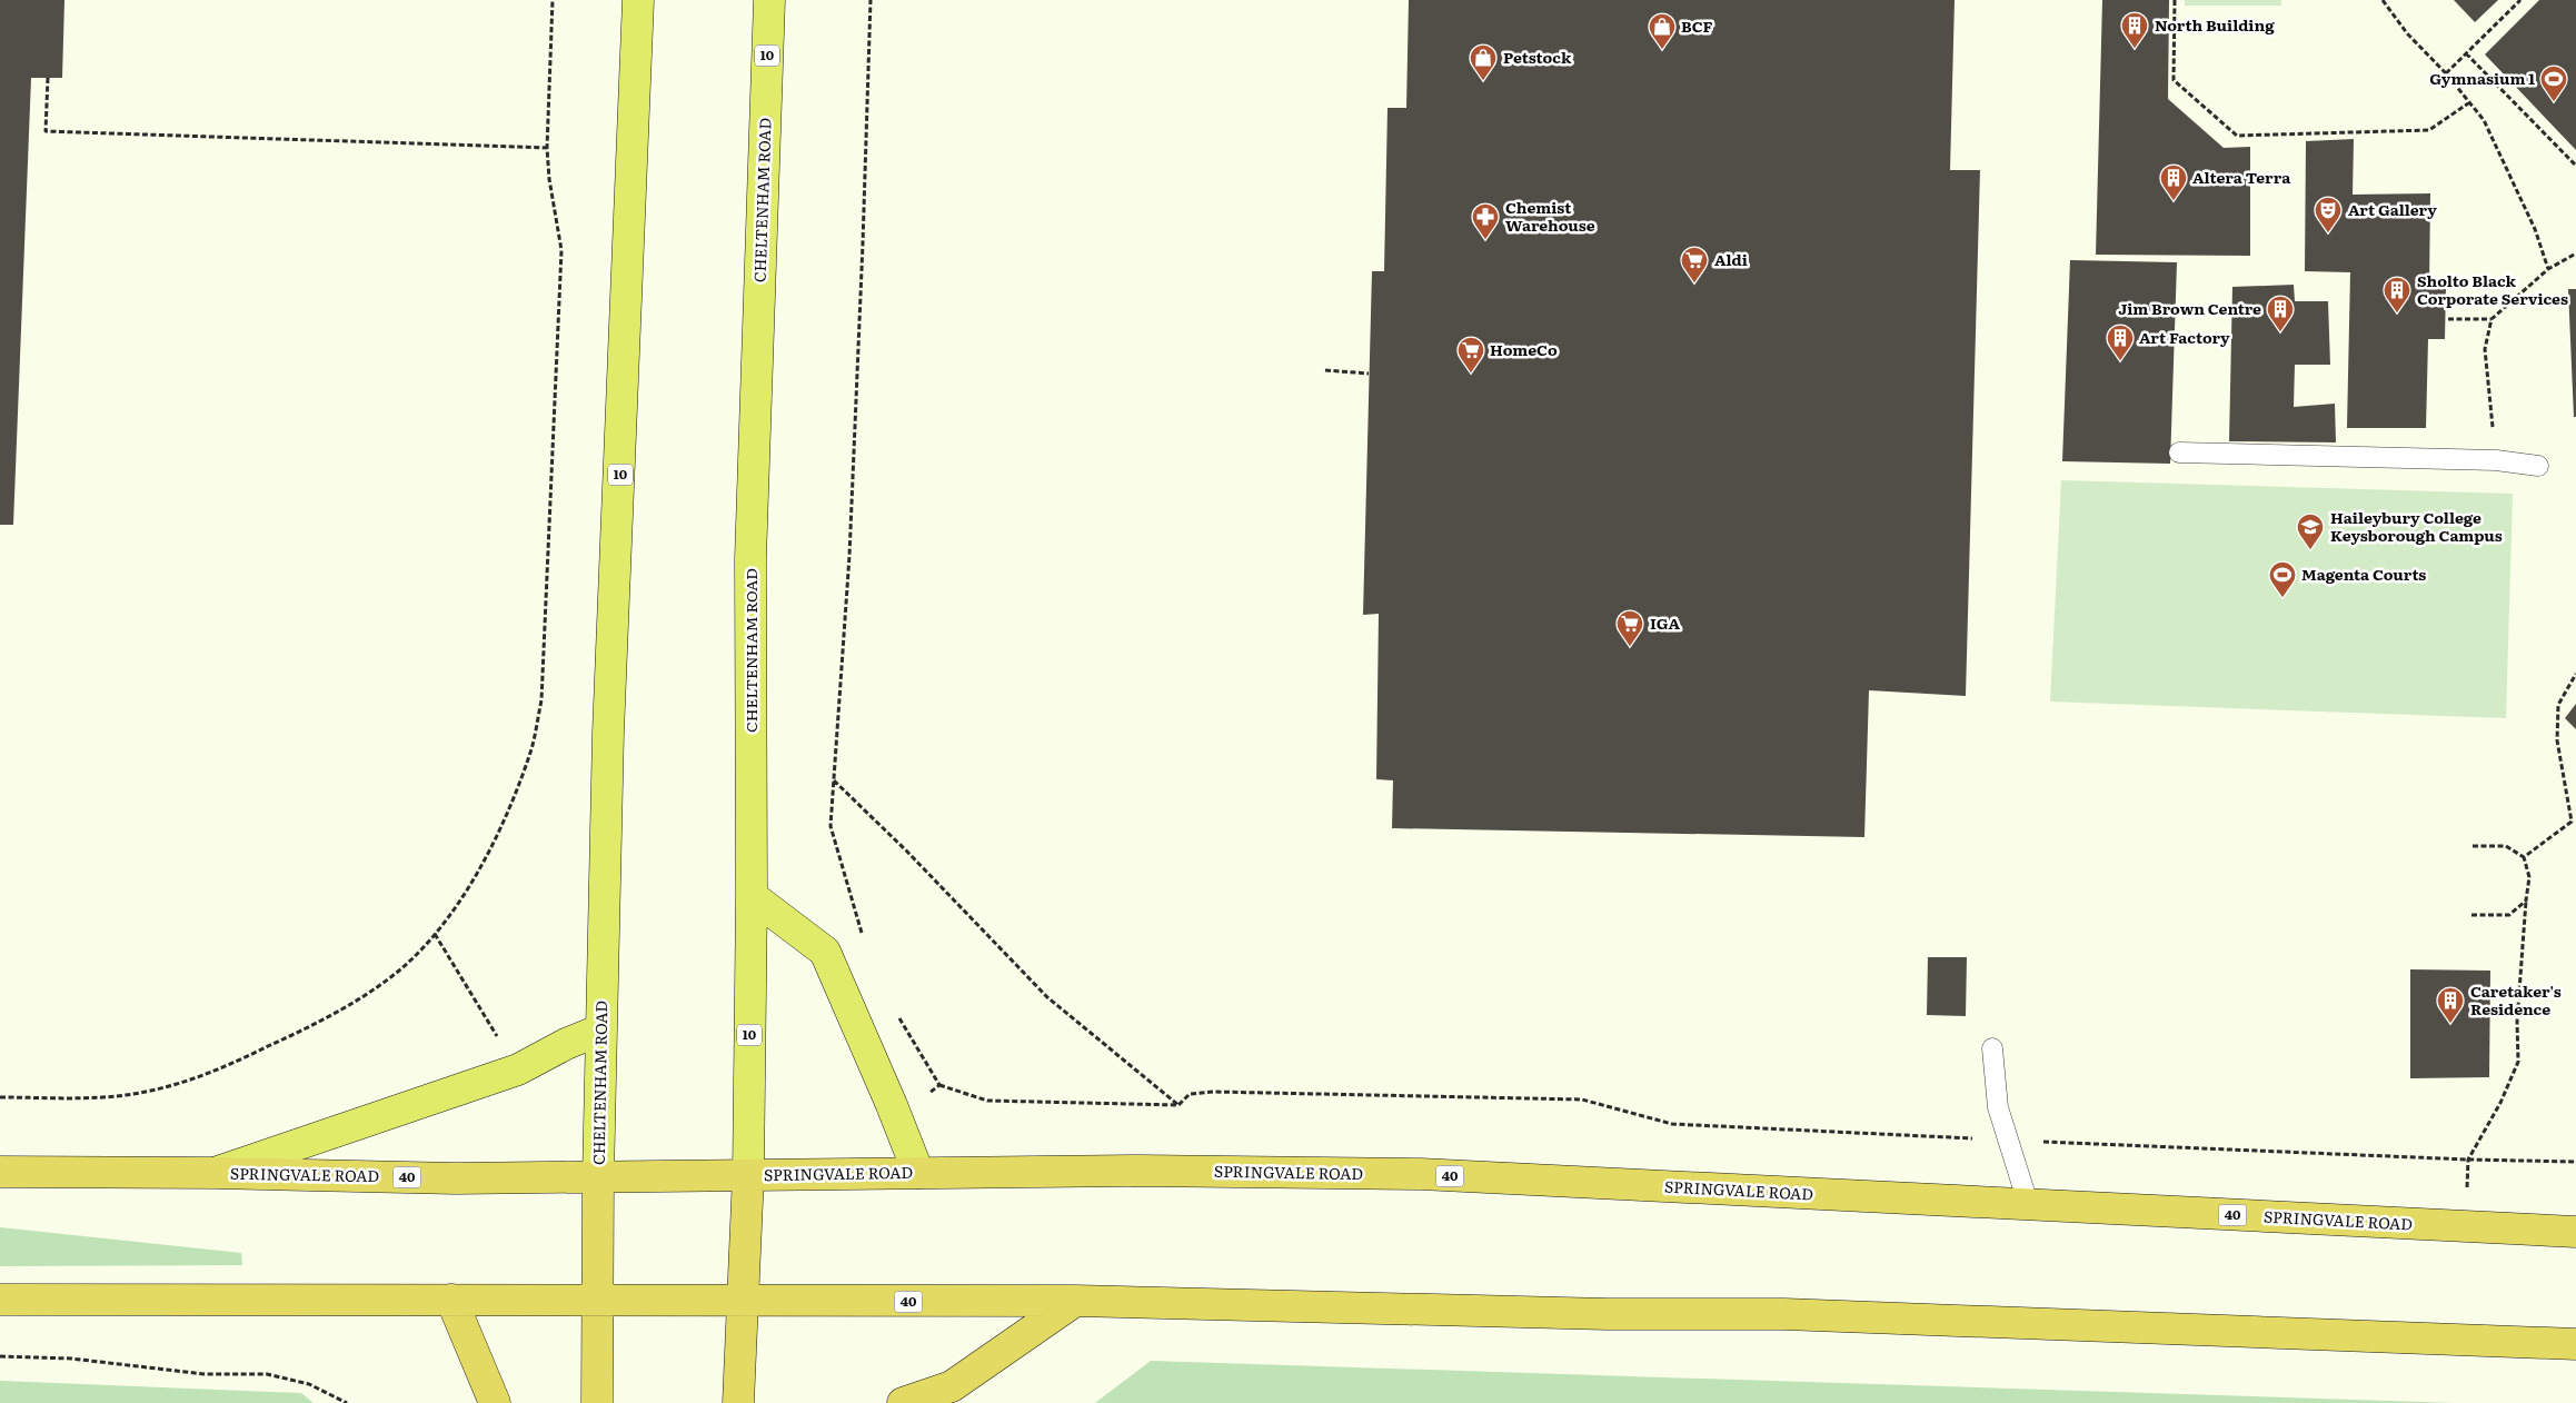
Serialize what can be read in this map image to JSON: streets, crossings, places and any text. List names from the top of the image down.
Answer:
{
  "streets": {
    "highway": [
      "10",
      "CHELTENHAM ROAD",
      "SPRINGVALE ROAD",
      "40"
    ]
  },
  "crossings": [
    ["10", "CHELTENHAM ROAD"],
    ["10", "40"],
    ["CHELTENHAM ROAD", "SPRINGVALE ROAD"],
    ["CHELTENHAM ROAD", "40"]
  ],
  "places": {
    "building": [
      "North Building",
      "Altera Terra",
      "Sholto Black Corporate Services",
      "Jim Brown Centre",
      "Art Factory",
      "Caretaker's Residence"
    ],
    "shop": ["BCF", "Petstock"],
    "sports": ["Gymnasium 1", "Magenta Courts"],
    "theatre": ["Art Gallery"],
    "pharmacy": ["Chemist Warehouse"],
    "supermarket": ["Aldi", "HomeCo", "IGA"],
    "school or university": ["Haileybury College Keysborough Campus"]
  }
}
